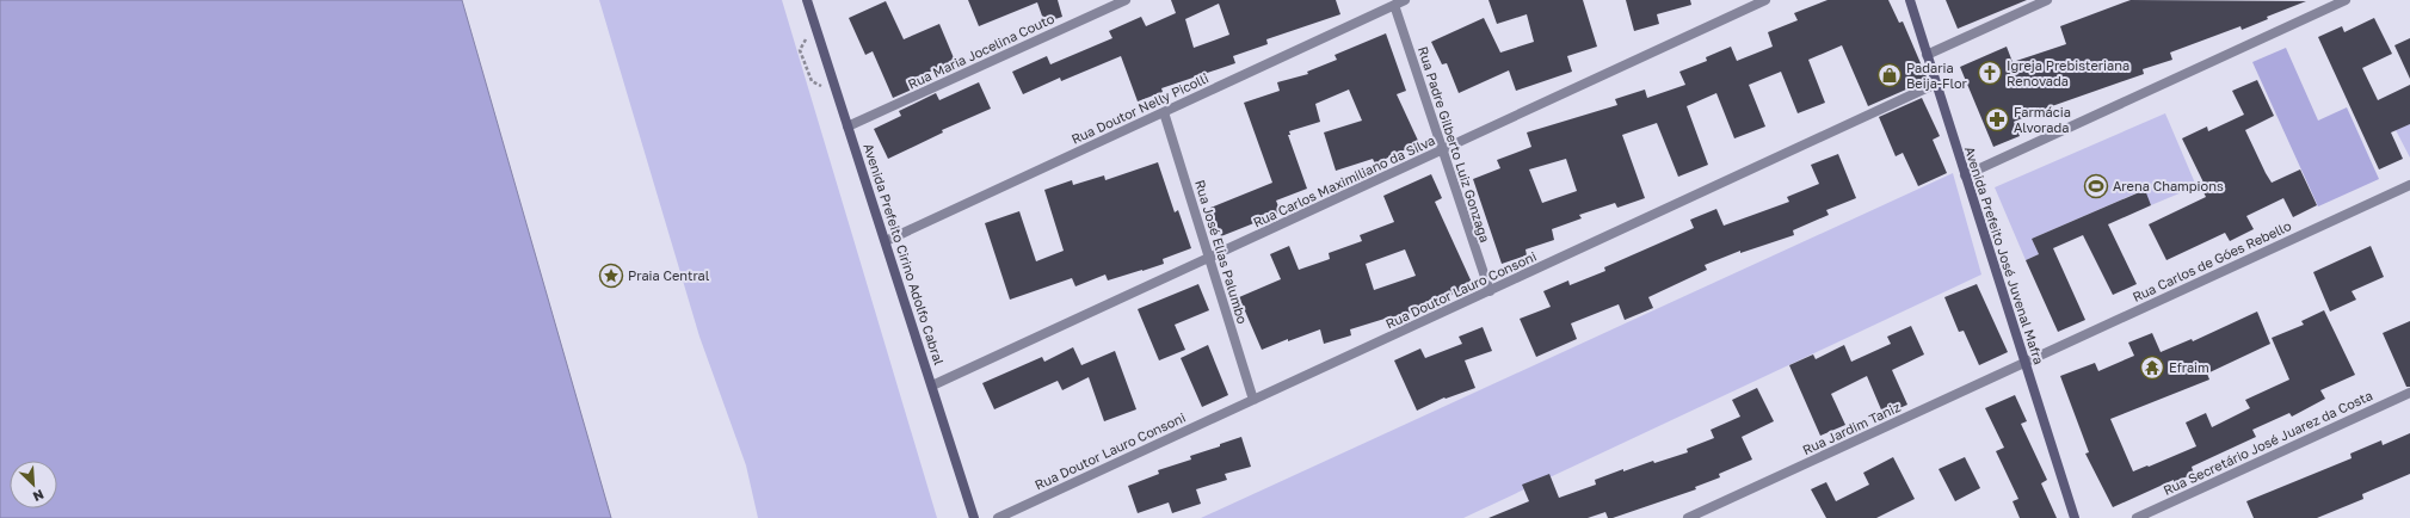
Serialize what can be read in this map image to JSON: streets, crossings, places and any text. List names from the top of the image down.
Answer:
{
  "streets": {
    "main road": ["Avenida Prefeito Cirino Adolfo Cabral", "Avenida Prefeito José Juvenal Mafra"],
    "street": [
      "Rua Maria Jocelina Couto",
      "Rua Doutor Nelly Picolli",
      "Rua Padre Gilberto Luiz Gonzaga",
      "Rua Carlos Maximiliano da Silva",
      "Rua José Elias Palumbo",
      "Rua Carlos de Góes Rebello",
      "Rua Doutor Lauro Consoni",
      "Rua Jardim Taniz",
      "Rua Secretário José Juarez da Costa"
    ]
  },
  "crossings": [
    ["Rua Maria Jocelina Couto", "Avenida Prefeito Cirino Adolfo Cabral"],
    ["Rua Doutor Nelly Picolli", "Rua Padre Gilberto Luiz Gonzaga"],
    ["Rua Doutor Nelly Picolli", "Rua José Elias Palumbo"],
    ["Rua Doutor Nelly Picolli", "Avenida Prefeito Cirino Adolfo Cabral"],
    ["Rua Padre Gilberto Luiz Gonzaga", "Rua Carlos Maximiliano da Silva"],
    ["Rua Padre Gilberto Luiz Gonzaga", "Rua Doutor Lauro Consoni"],
    ["Rua Carlos Maximiliano da Silva", "Rua José Elias Palumbo"],
    ["Rua Carlos Maximiliano da Silva", "Avenida Prefeito Cirino Adolfo Cabral"],
    ["Rua José Elias Palumbo", "Rua Doutor Lauro Consoni"],
    ["Avenida Prefeito José Juvenal Mafra", "Rua Carlos de Góes Rebello"],
    ["Avenida Prefeito José Juvenal Mafra", "Rua Doutor Lauro Consoni"],
    ["Avenida Prefeito José Juvenal Mafra", "Rua Jardim Taniz"],
    ["Rua Carlos de Góes Rebello", "Rua Jardim Taniz"]
  ],
  "places": {
    "church": ["Igreja Prebisteriana Renovada"],
    "shop": ["Padaria Beija-Flor"],
    "pharmacy": ["Farmácia Alvorada"],
    "sports": ["Arena Champions"],
    "place": ["Praia Central"],
    "temple": ["Efraim"]
  },
  "north": "bottom right"
}
